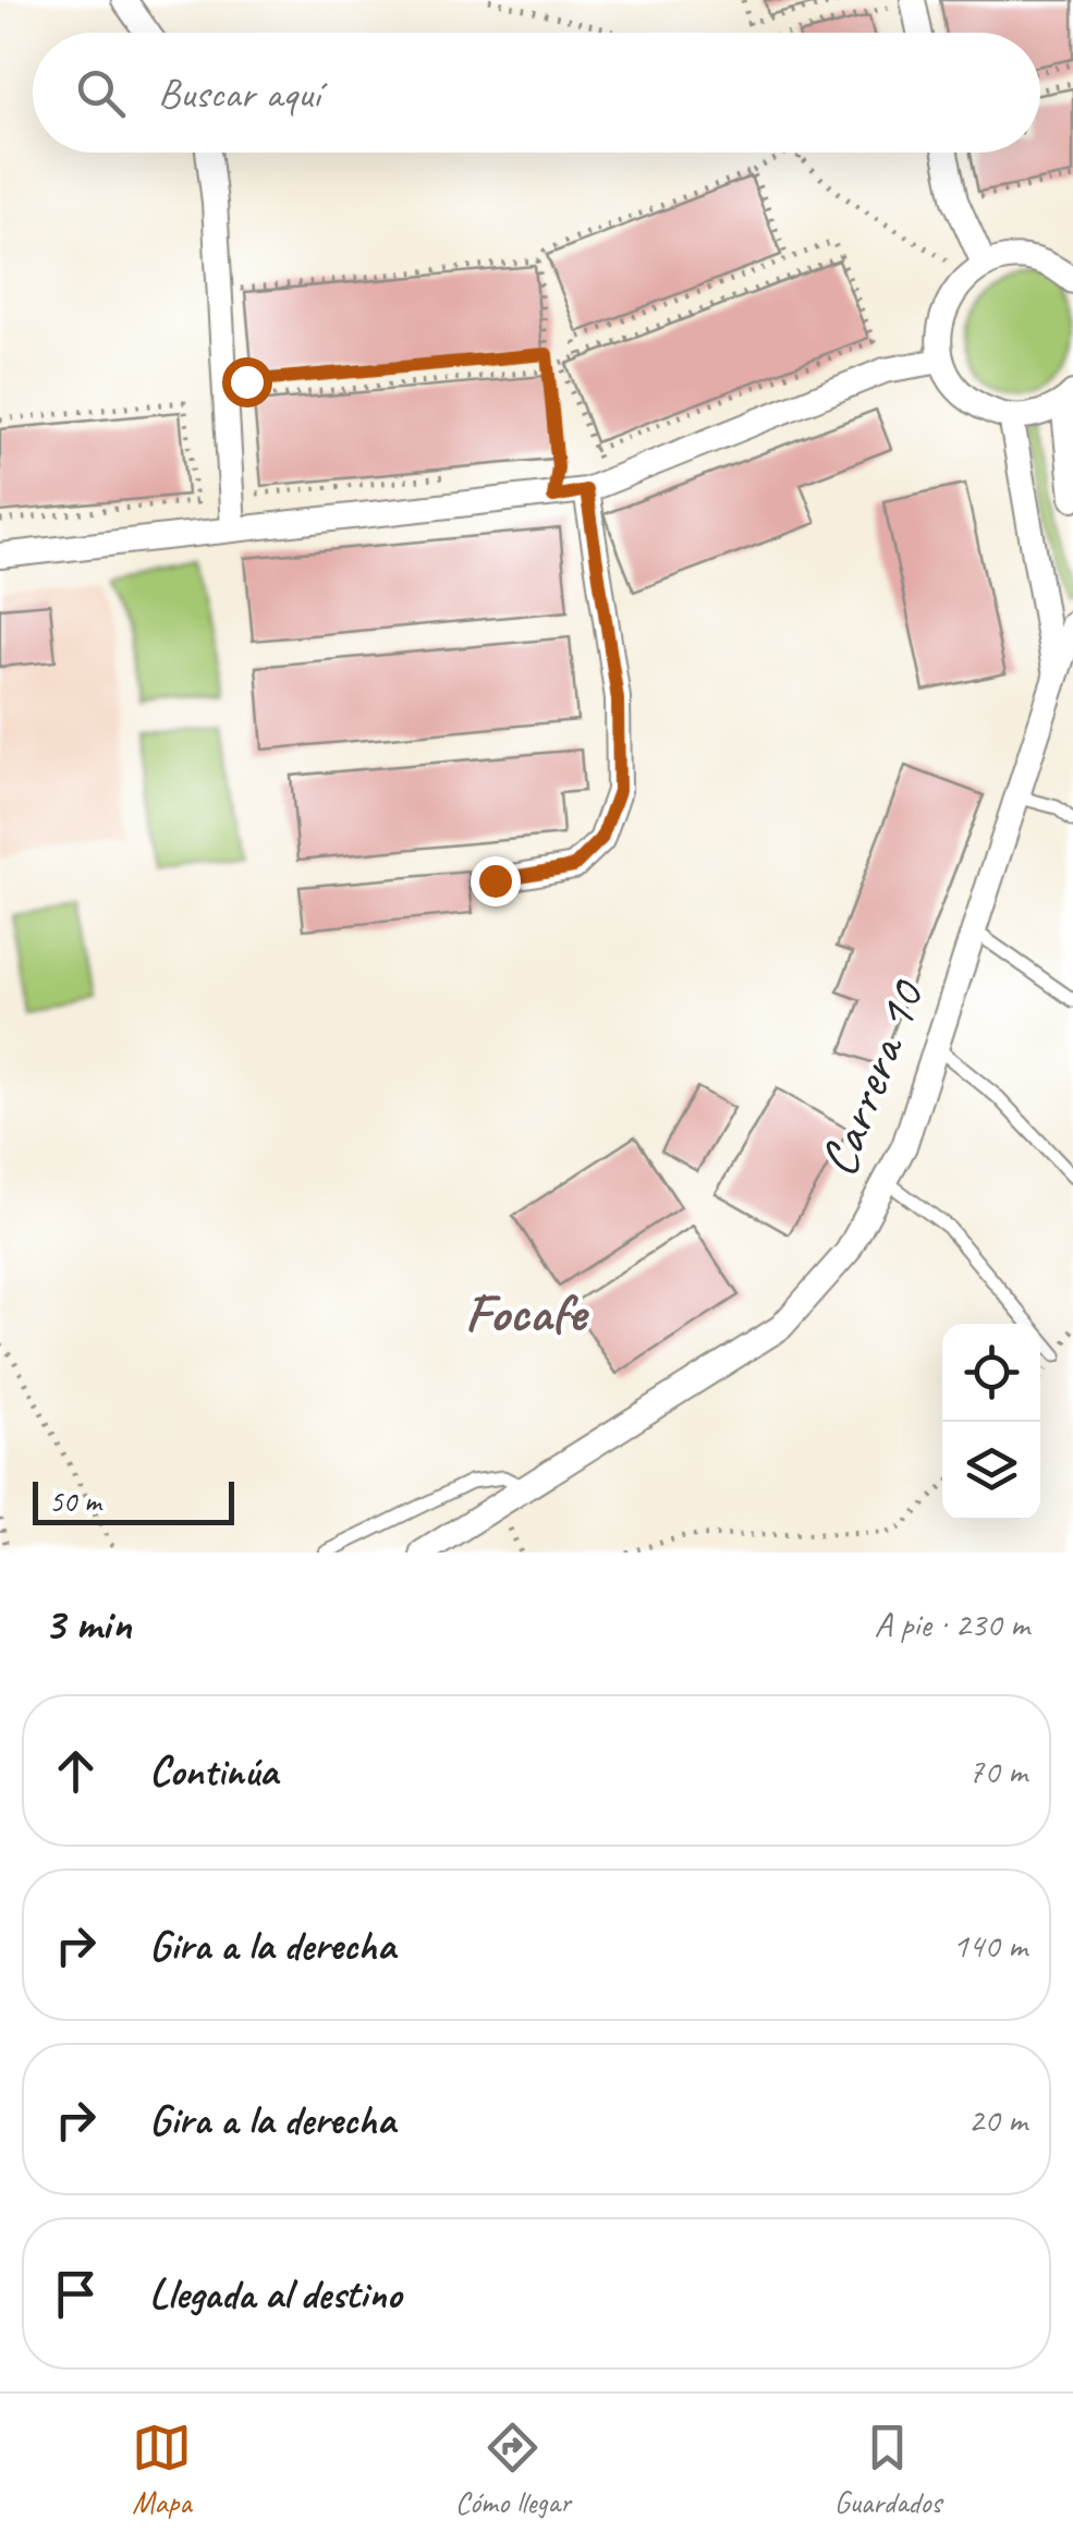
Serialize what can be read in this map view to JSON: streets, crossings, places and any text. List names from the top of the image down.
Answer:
{
  "streets": {
    "street": ["Carrera 10"]
  },
  "districts": ["Focafe"],
  "scale_bar": "50 m",
  "page": {
    "search": "Buscar aquí",
    "scale": "50 m",
    "heading": ["3 min", "A pie · 230 m"],
    "list": [
      ["Continúa", "70 m"],
      ["Gira a la derecha", "140 m"],
      ["Gira a la derecha", "20 m"],
      "Llegada al destino"
    ],
    "nav": ["Mapa", "Cómo llegar", "Guardados"]
  }
}
